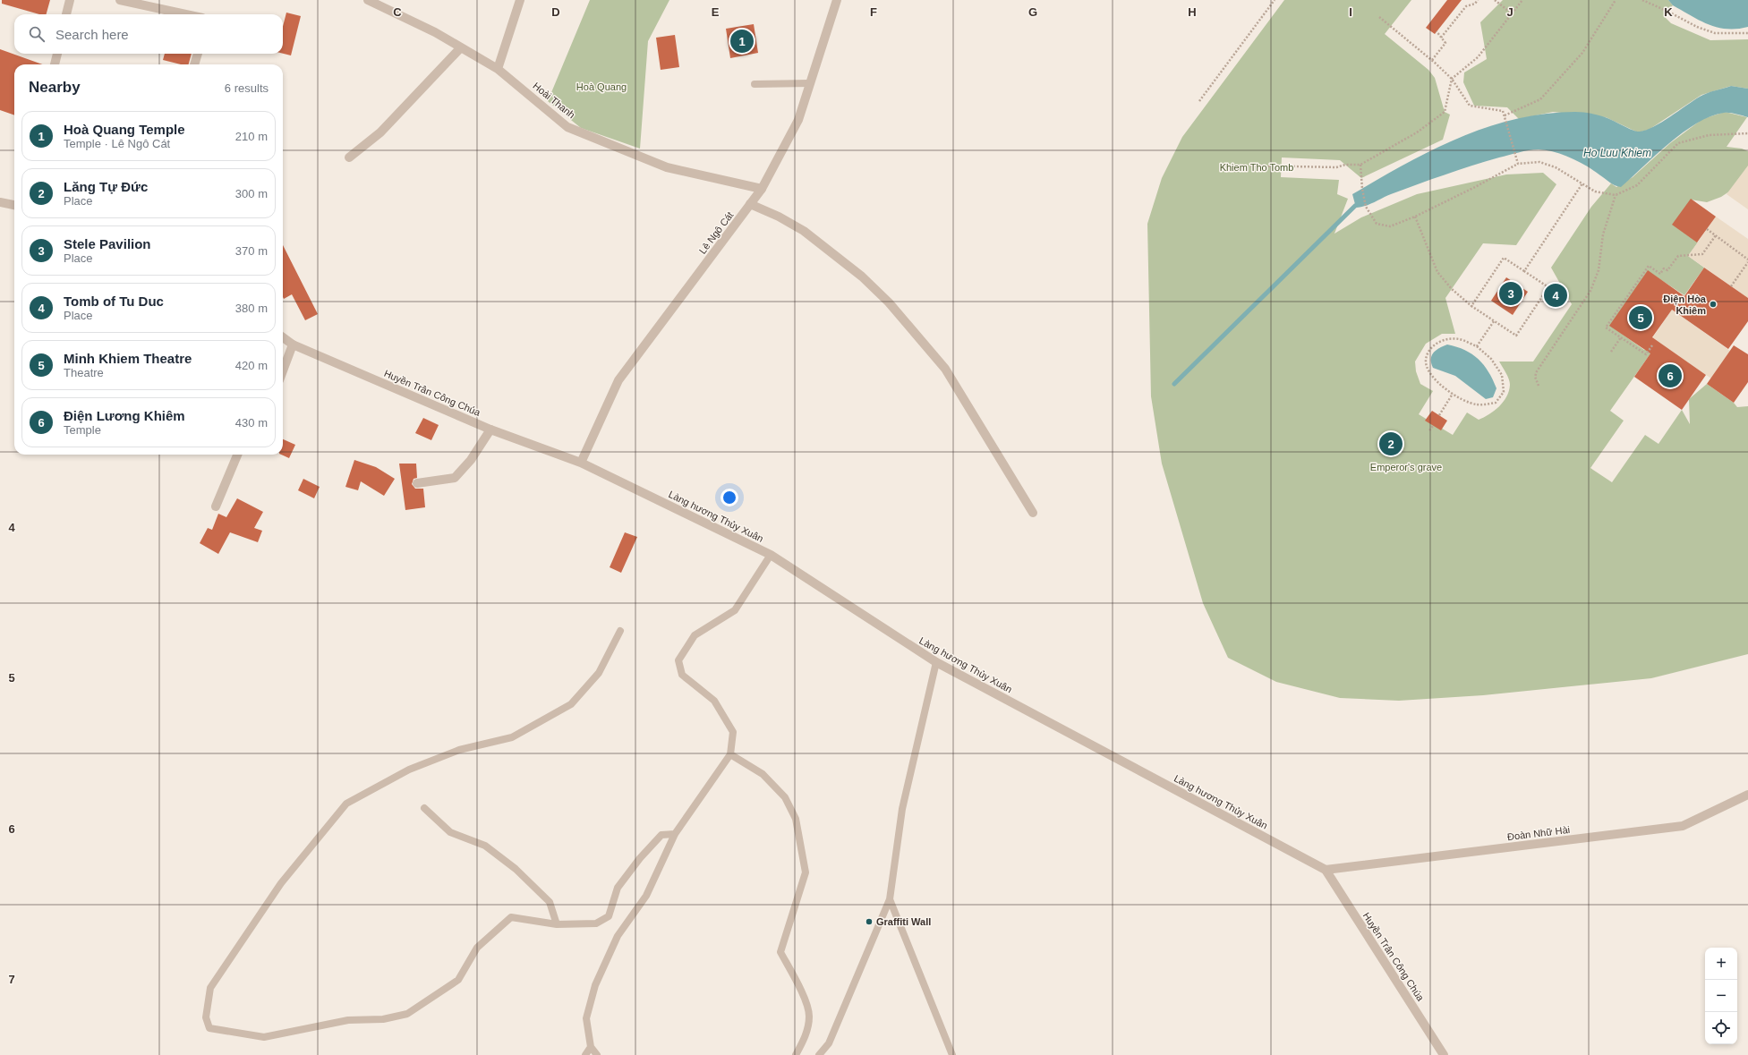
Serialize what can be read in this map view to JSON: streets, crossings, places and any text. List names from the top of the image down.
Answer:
{
  "streets": {
    "street": [
      "Hoài Thanh",
      "Lê Ngô Cát",
      "Huyền Trân Công Chúa",
      "Làng hương Thủy Xuân",
      "Đoàn Nhữ Hài"
    ]
  },
  "crossings": [
    ["Hoài Thanh", "Lê Ngô Cát"],
    ["Lê Ngô Cát", "Huyền Trân Công Chúa"],
    ["Lê Ngô Cát", "Làng hương Thủy Xuân"],
    ["Huyền Trân Công Chúa", "Làng hương Thủy Xuân"],
    ["Huyền Trân Công Chúa", "Đoàn Nhữ Hài"],
    ["Làng hương Thủy Xuân", "Đoàn Nhữ Hài"]
  ],
  "water": ["Ho Luu Khiem"],
  "parks": ["Hoà Quang", "Khiem Tho Tomb", "Emperor's grave"],
  "places": ["Điện Hòa Khiêm", "Graffiti Wall"],
  "page": {
    "search": "Search here",
    "pins": [
      "1",
      "3",
      "4",
      "5",
      "6",
      "2"
    ],
    "heading": ["Nearby", "6 results"],
    "list": [
      {
        "mark": "1",
        "name": "Hoà Quang Temple",
        "note": "Temple · Lê Ngô Cát",
        "value": "210 m"
      },
      {
        "mark": "2",
        "name": "Lăng Tự Đức",
        "note": "Place",
        "value": "300 m"
      },
      {
        "mark": "3",
        "name": "Stele Pavilion",
        "note": "Place",
        "value": "370 m"
      },
      {
        "mark": "4",
        "name": "Tomb of Tu Duc",
        "note": "Place",
        "value": "380 m"
      },
      {
        "mark": "5",
        "name": "Minh Khiem Theatre",
        "note": "Theatre",
        "value": "420 m"
      },
      {
        "mark": "6",
        "name": "Điện Lương Khiêm",
        "note": "Temple",
        "value": "430 m"
      }
    ],
    "map_buttons": ["+", "−"]
  },
  "grid": {
    "columns": [
      "C",
      "D",
      "E",
      "F",
      "G",
      "H",
      "I",
      "J",
      "K"
    ],
    "rows": [
      "4",
      "5",
      "6",
      "7"
    ]
  }
}
